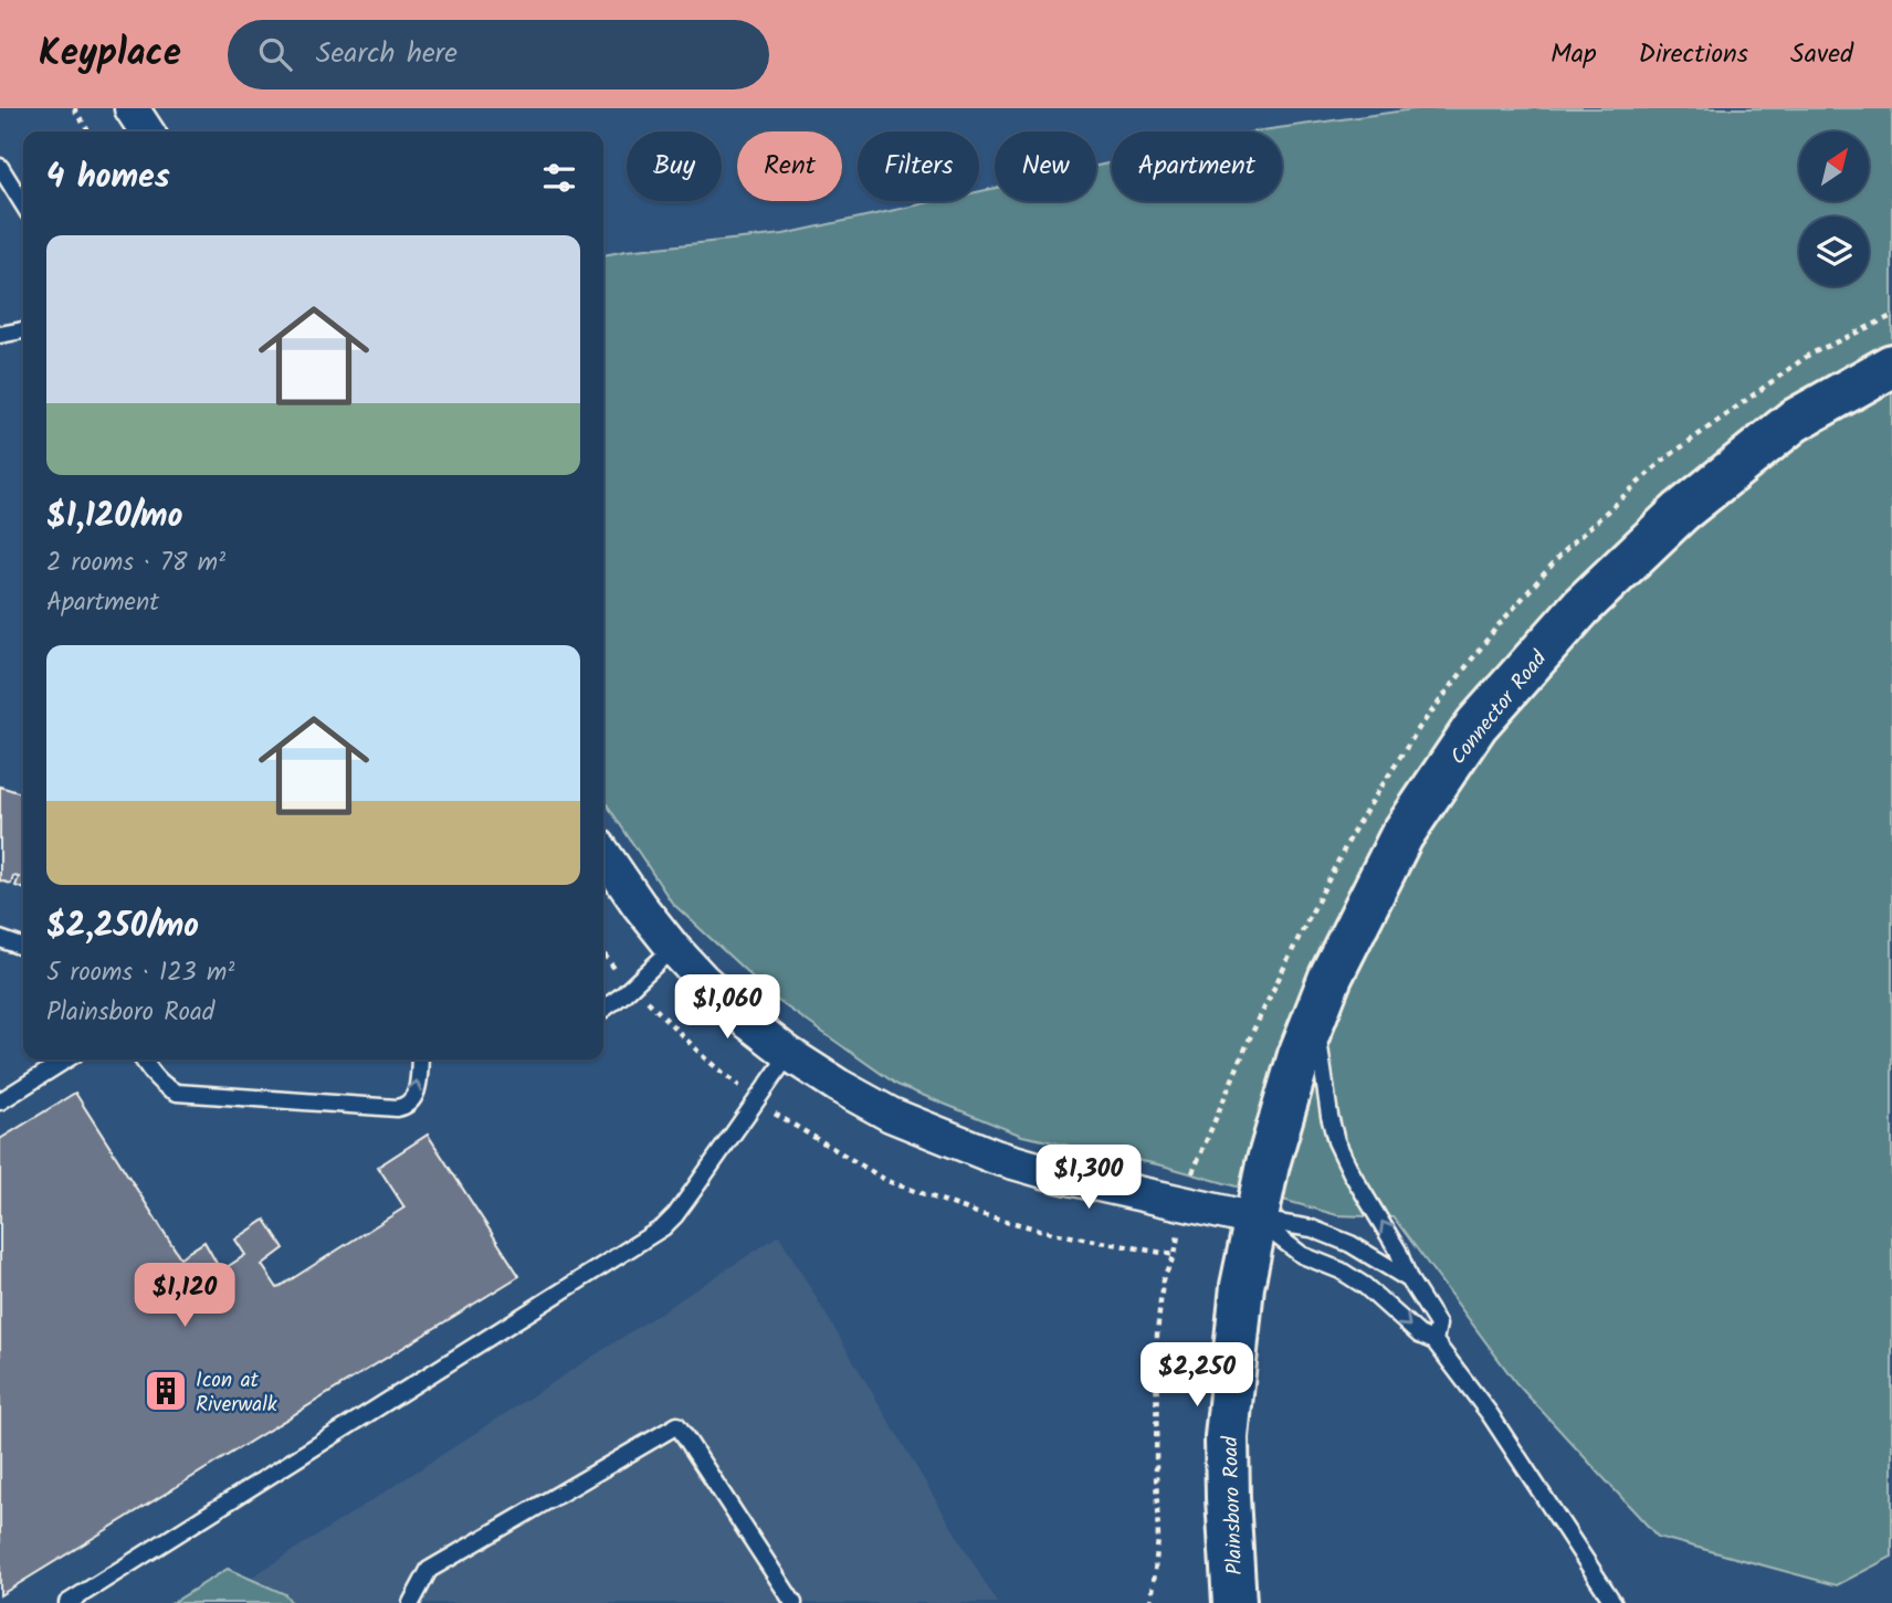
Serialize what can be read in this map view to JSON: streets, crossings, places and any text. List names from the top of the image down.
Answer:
{
  "streets": {
    "street": ["Connector Road", "Plainsboro Road"]
  },
  "crossings": [
    ["Connector Road", "Plainsboro Road"]
  ],
  "places": {
    "building": ["Icon at Riverwalk"]
  },
  "north": "top right",
  "page": {
    "header": "Keyplace",
    "search": "Search here",
    "nav": ["Map", "Directions", "Saved"],
    "chip": [
      "Buy",
      "Rent",
      "Filters",
      "New",
      "Apartment"
    ],
    "heading": "4 homes",
    "list": [
      {
        "name": "$1,120/mo",
        "note": "2 rooms · 78 m² · Apartment"
      },
      {
        "name": "$2,250/mo",
        "note": "5 rooms · 123 m² · Plainsboro Road"
      }
    ],
    "price": [
      "$1,060",
      "$1,300",
      "$1,120",
      "$2,250"
    ]
  }
}
